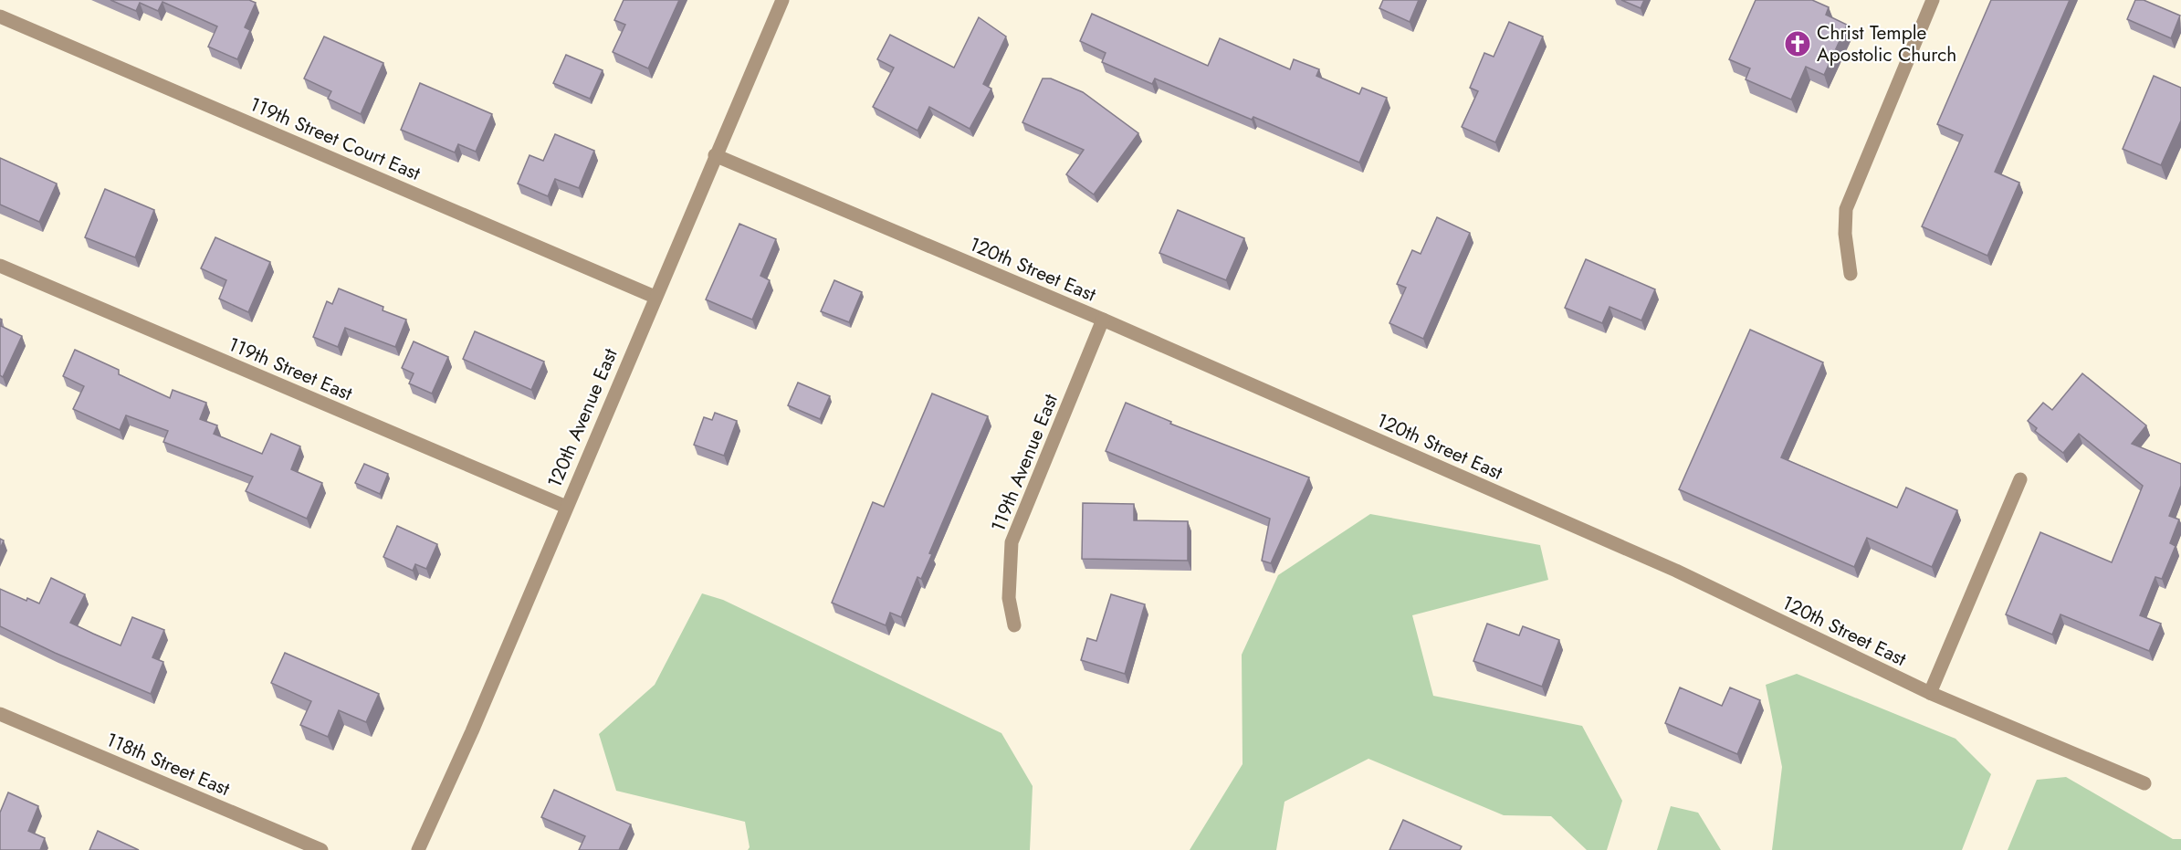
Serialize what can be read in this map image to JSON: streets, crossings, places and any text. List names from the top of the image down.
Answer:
{
  "streets": {
    "street": [
      "119th Street Court East",
      "120th Street East",
      "119th Street East",
      "120th Avenue East",
      "119th Avenue East",
      "118th Street East"
    ]
  },
  "crossings": [
    ["119th Street Court East", "120th Avenue East"],
    ["120th Street East", "120th Avenue East"],
    ["120th Street East", "119th Avenue East"],
    ["119th Street East", "120th Avenue East"]
  ],
  "places": {
    "church": ["Christ Temple Apostolic Church"]
  }
}
